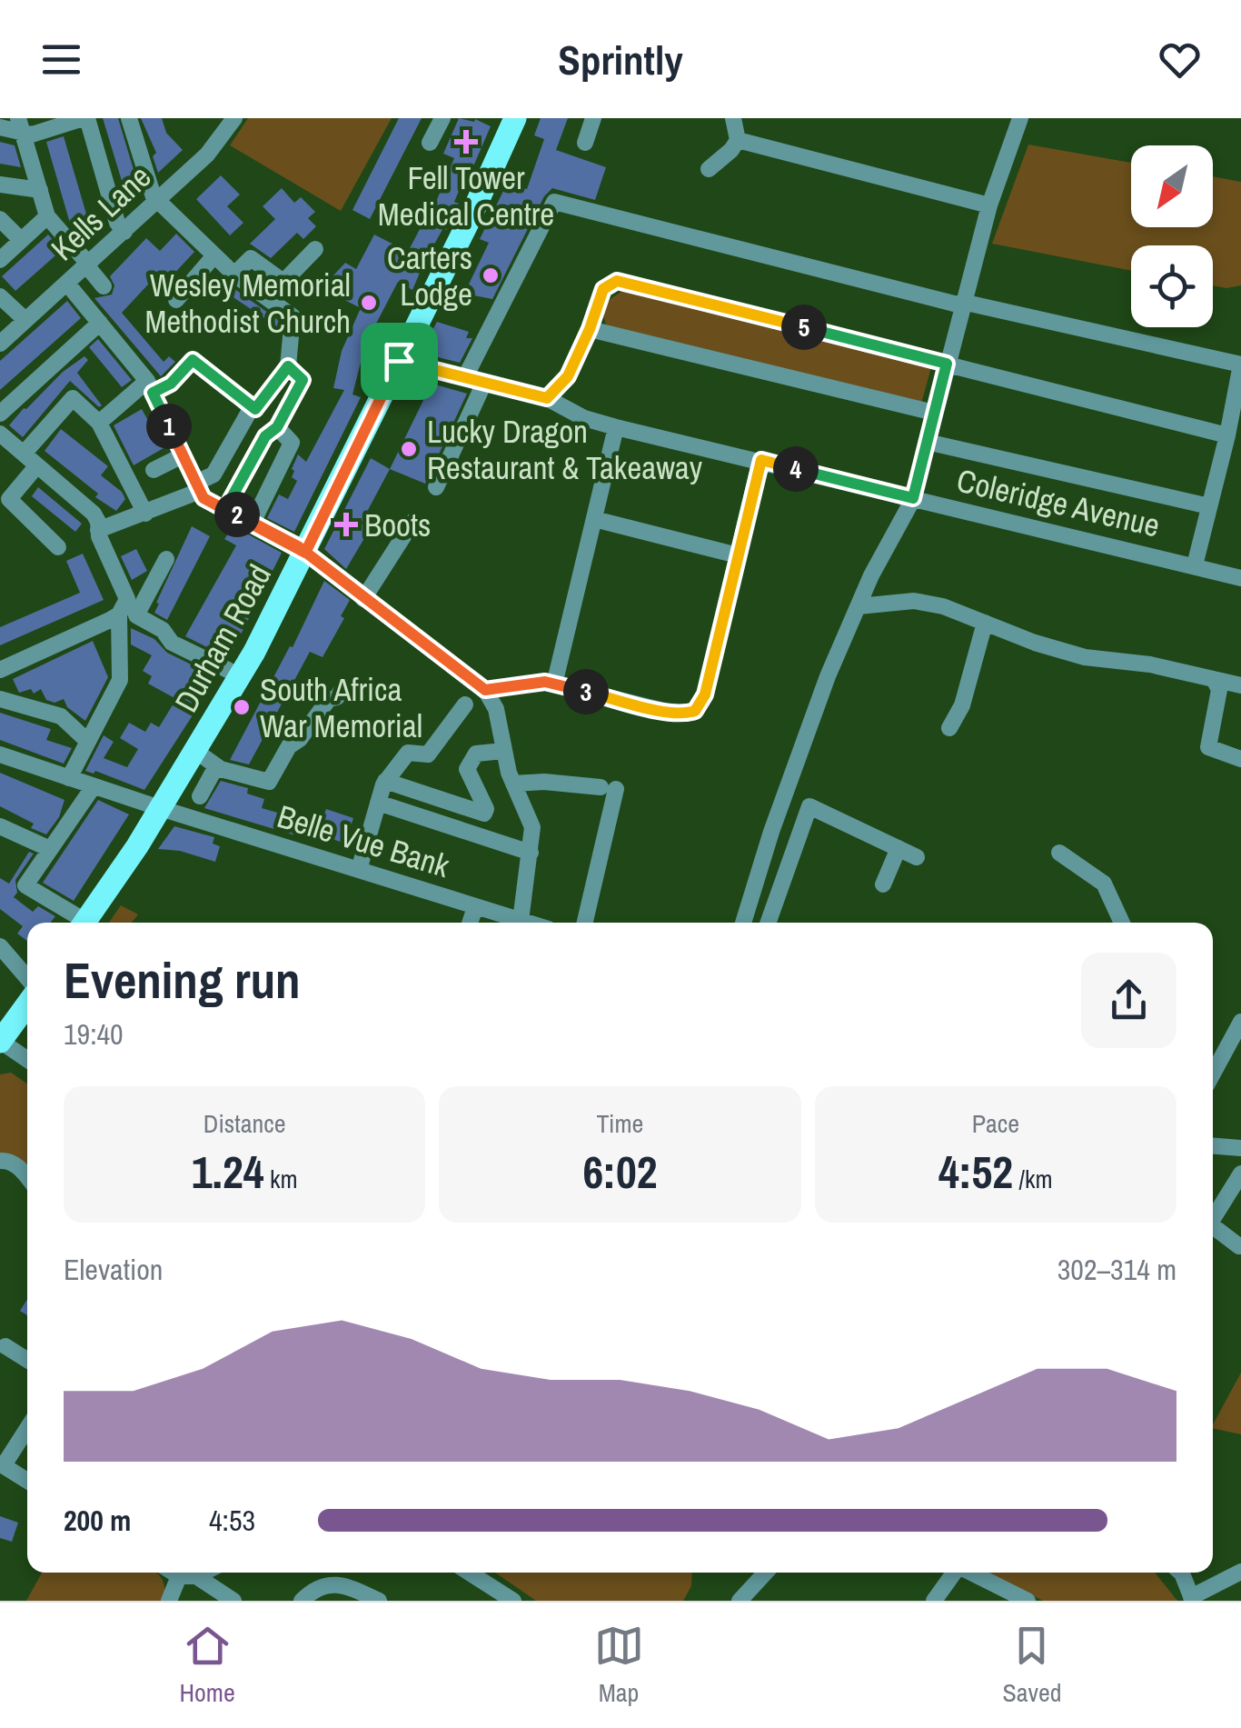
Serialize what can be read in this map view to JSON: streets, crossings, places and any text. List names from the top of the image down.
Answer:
{
  "streets": {
    "main road": ["Durham Road"],
    "street": ["Kells Lane", "Coleridge Avenue", "Belle Vue Bank"]
  },
  "crossings": [
    ["Coleridge Avenue", "Durham Road"],
    ["Durham Road", "Belle Vue Bank"]
  ],
  "places": {
    "health": ["Fell Tower Medical Centre", "Boots"],
    "other": [
      "Carters Lodge",
      "Wesley Memorial Methodist Church",
      "Lucky Dragon Restaurant & Takeaway",
      "South Africa War Memorial"
    ]
  },
  "north": "bottom left",
  "page": {
    "header": "Sprintly",
    "pins": [
      "5",
      "1",
      "4",
      "2",
      "3"
    ],
    "heading": ["Evening run", "19:40"],
    "stats": [
      ["Distance", "1.24 km"],
      ["Time", "6:02"],
      ["Pace", "4:52 /km"]
    ],
    "chart": ["Elevation", "302–314 m"],
    "list": [
      {
        "name": "200 m",
        "note": "4:53"
      }
    ],
    "tabs": ["Home", "Map", "Saved"]
  }
}
